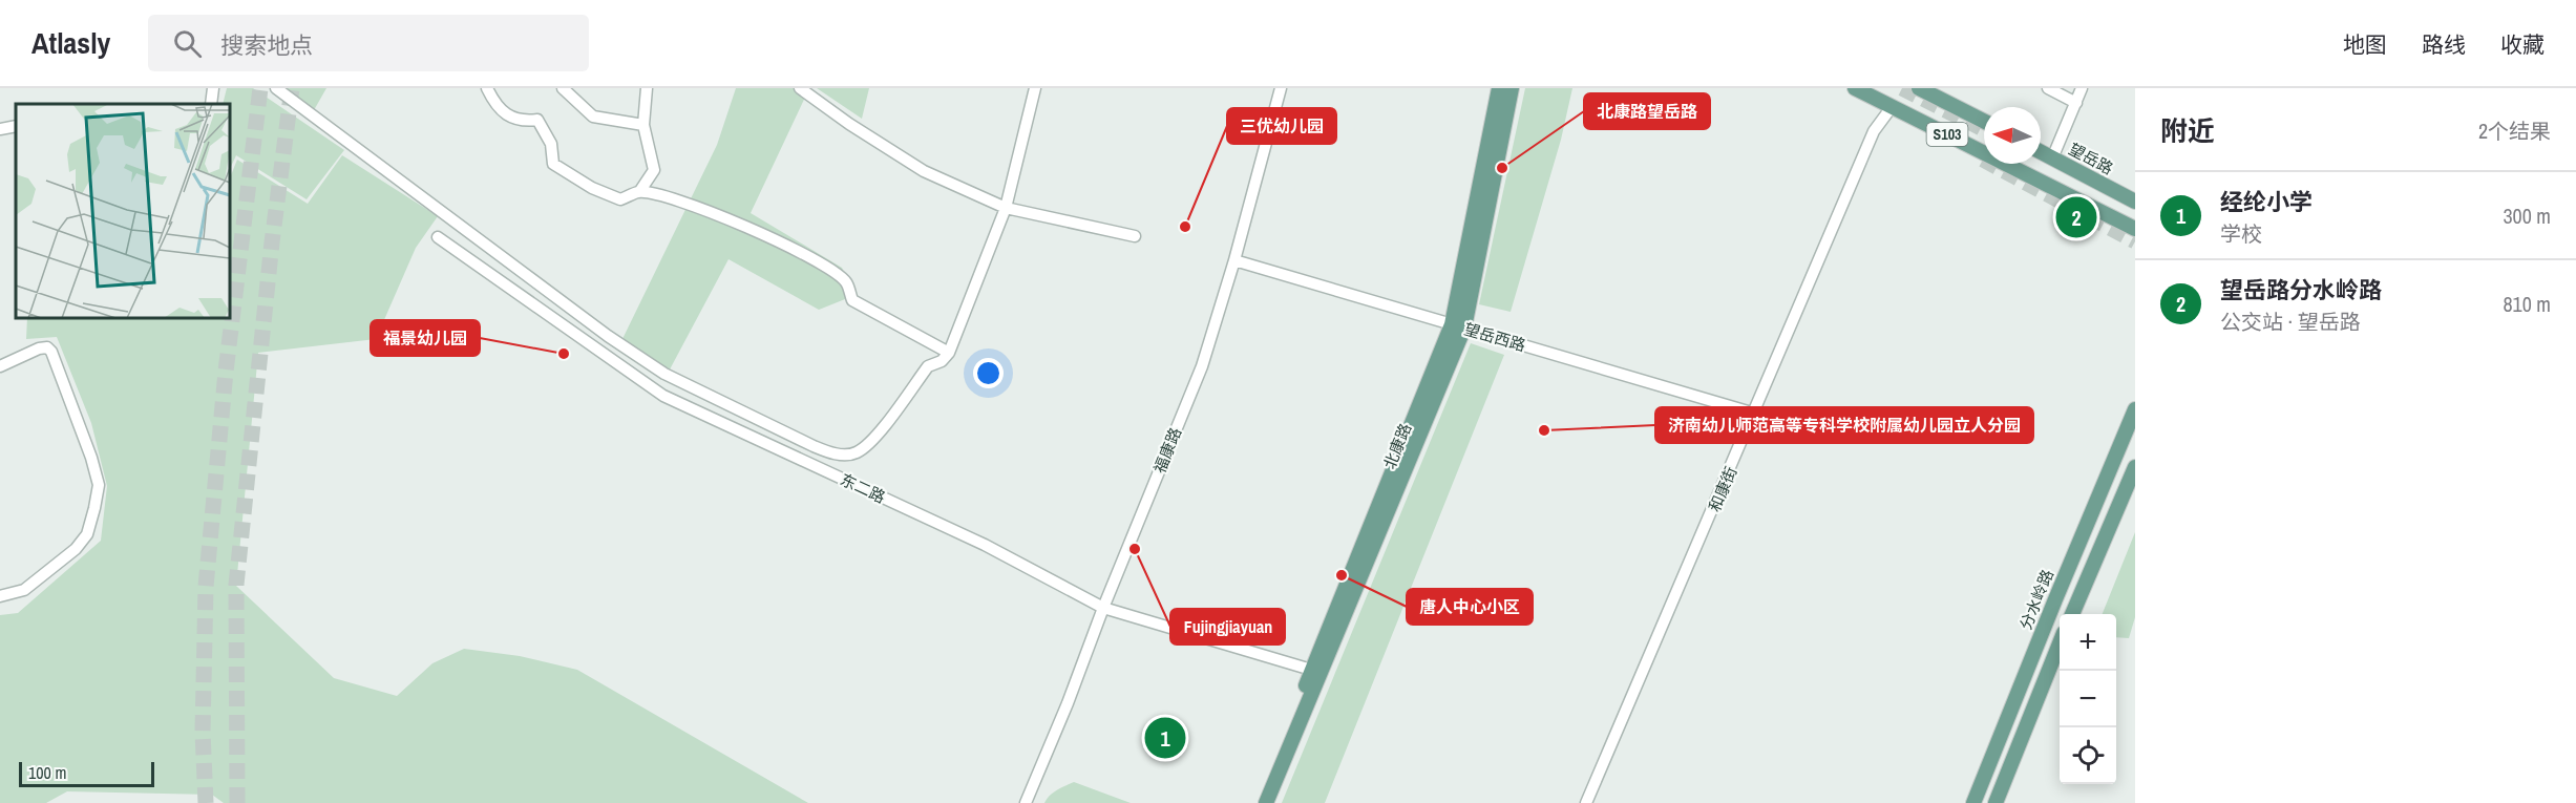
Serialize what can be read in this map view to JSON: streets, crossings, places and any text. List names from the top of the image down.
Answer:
{
  "streets": {
    "main road": [
      "S103",
      "望岳路",
      "北康路",
      "分水岭路"
    ],
    "street": [
      "望岳西路",
      "福康路",
      "东二路",
      "和康街"
    ]
  },
  "crossings": [
    ["S103", "和康街"],
    ["望岳西路", "北康路"],
    ["望岳西路", "福康路"],
    ["望岳西路", "和康街"],
    ["北康路", "东二路"],
    ["福康路", "东二路"]
  ],
  "places": [
    "北康路望岳路",
    "三优幼儿园",
    "福景幼儿园",
    "济南幼儿师范高等专科学校附属幼儿园立人分园",
    "Fujingjiayuan",
    "唐人中心小区"
  ],
  "scale_bar": "100 m",
  "north": "left",
  "page": {
    "header": "Atlasly",
    "search": "搜索地点",
    "nav": ["地图", "路线", "收藏"],
    "heading": ["附近", "2个结果"],
    "list": [
      {
        "mark": "1",
        "name": "经纶小学",
        "note": "学校",
        "value": "300 m"
      },
      {
        "mark": "2",
        "name": "望岳路分水岭路",
        "note": "公交站 · 望岳路",
        "value": "810 m"
      }
    ],
    "pins": ["2", "1"],
    "map_buttons": ["+", "−"],
    "scale": "100 m"
  }
}
